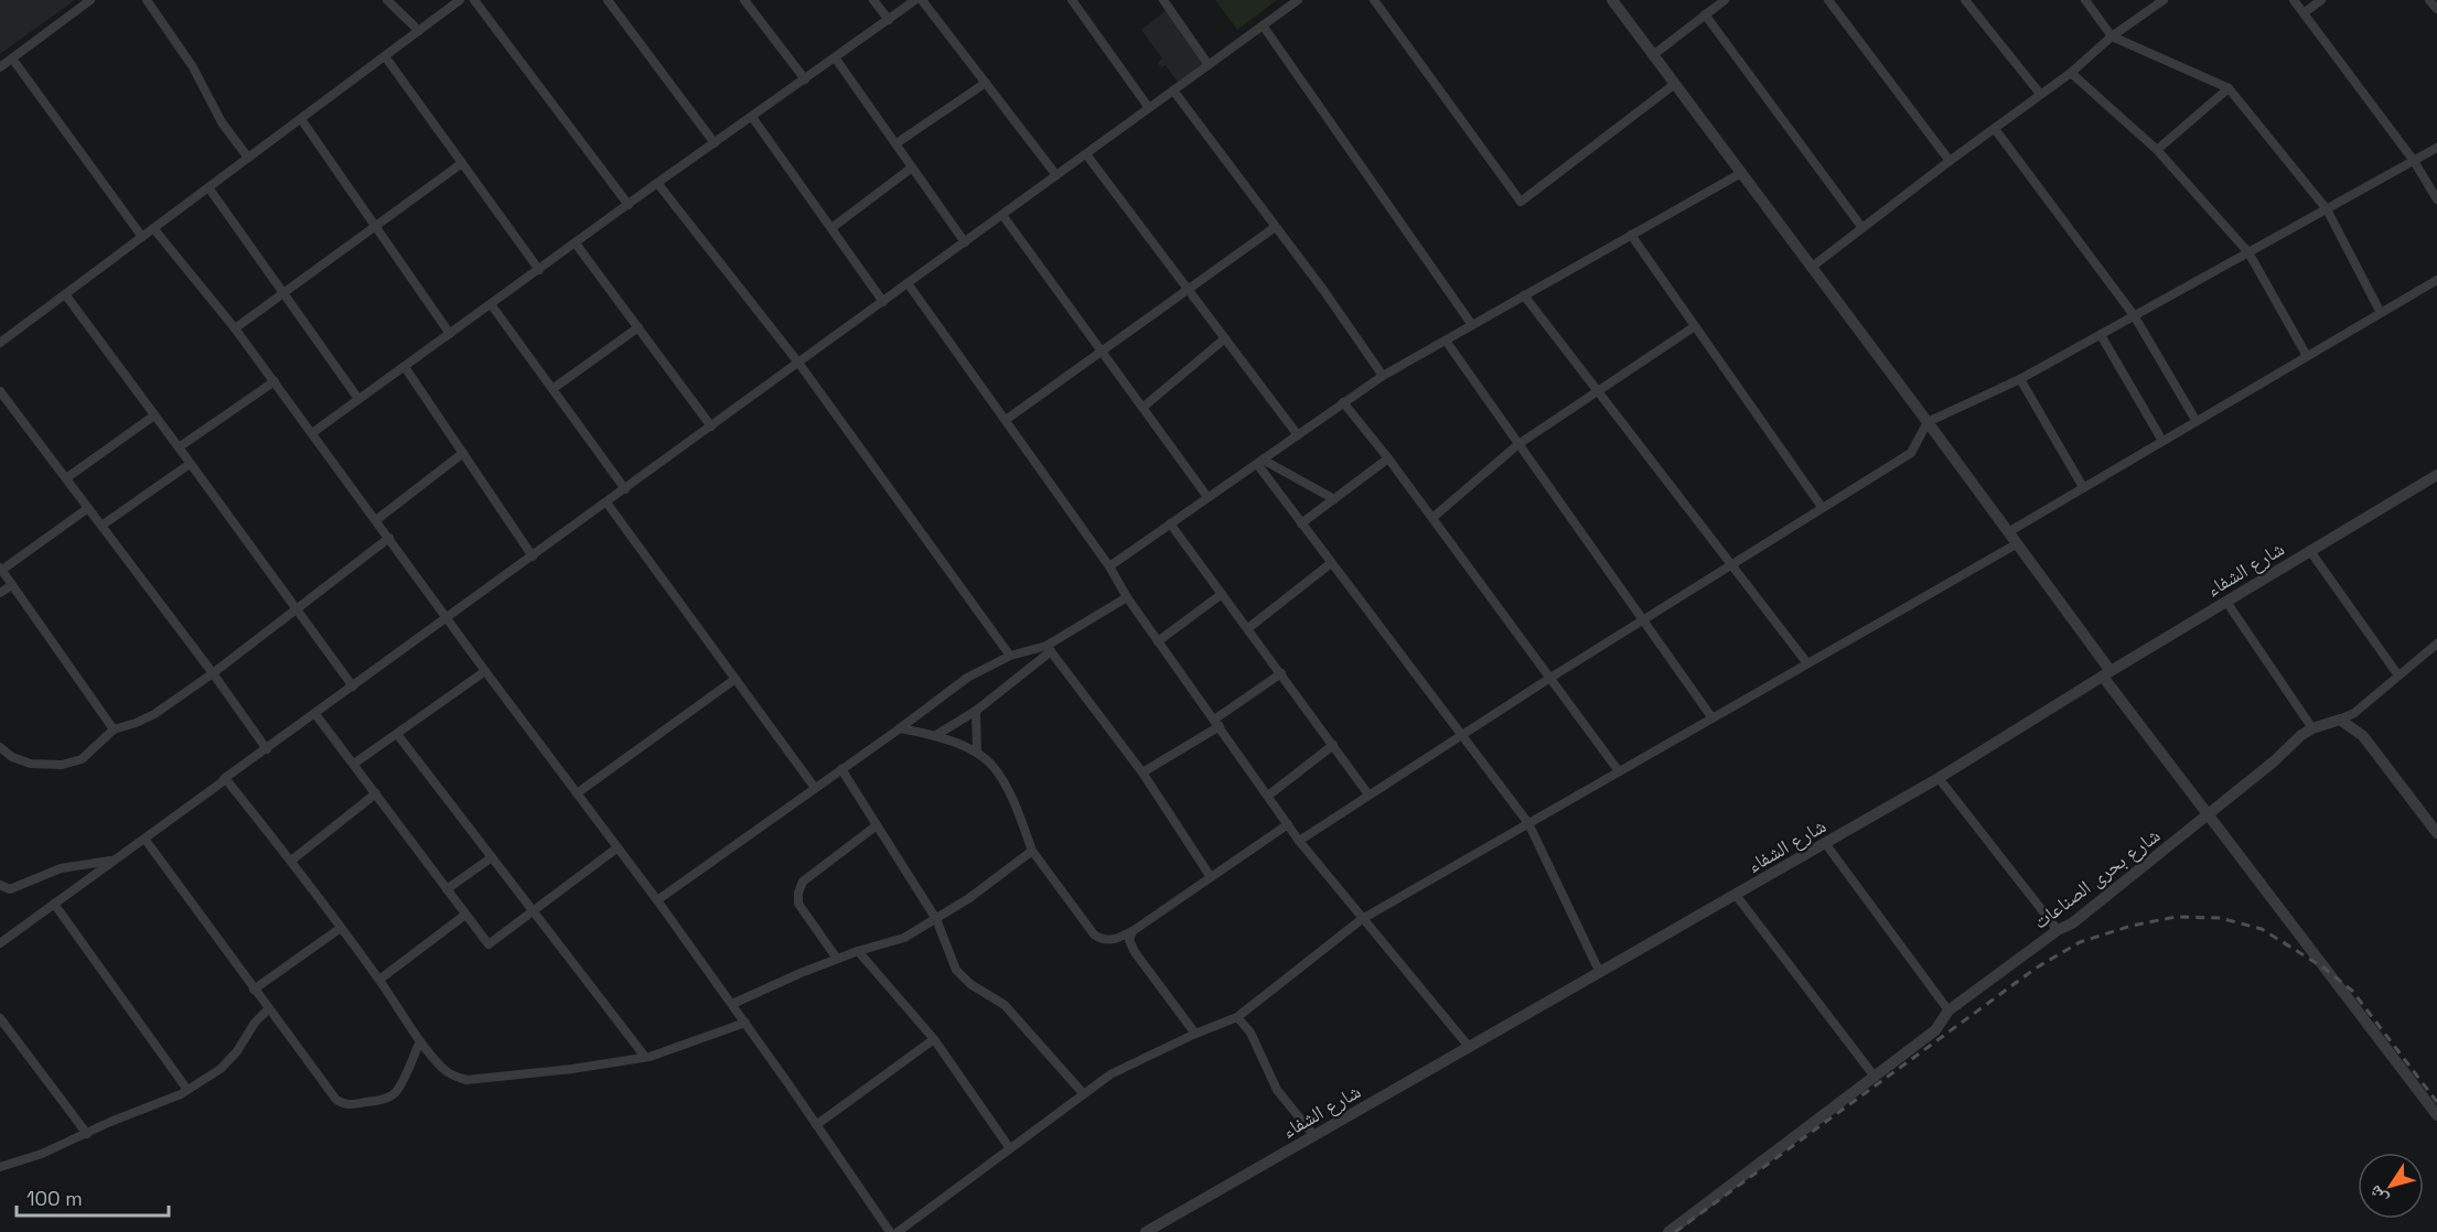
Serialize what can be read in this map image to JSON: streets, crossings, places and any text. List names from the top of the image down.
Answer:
{
  "streets": {
    "street": ["شارع الشفاء", "شارع بحرى الصناعات"]
  },
  "scale_bar": "100 m",
  "north": "bottom left"
}
